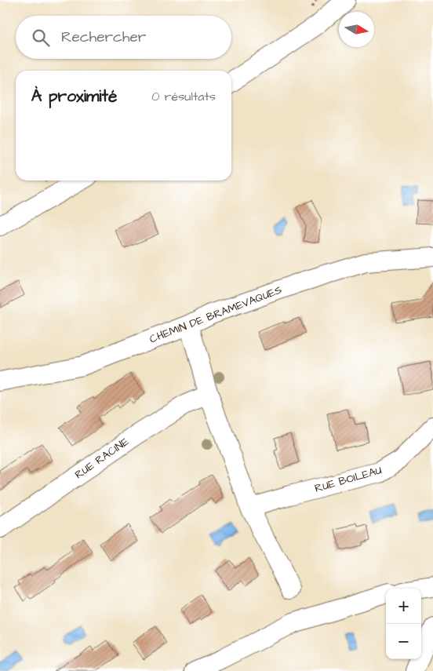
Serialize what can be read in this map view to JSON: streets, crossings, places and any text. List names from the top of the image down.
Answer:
{
  "streets": {
    "street": ["CHEMIN DE BRAMEVAQUES", "RUE RACINE", "RUE BOILEAU"]
  },
  "north": "right",
  "page": {
    "search": "Rechercher",
    "heading": ["À proximité", "0 résultats"],
    "map_buttons": ["+", "−"]
  }
}
